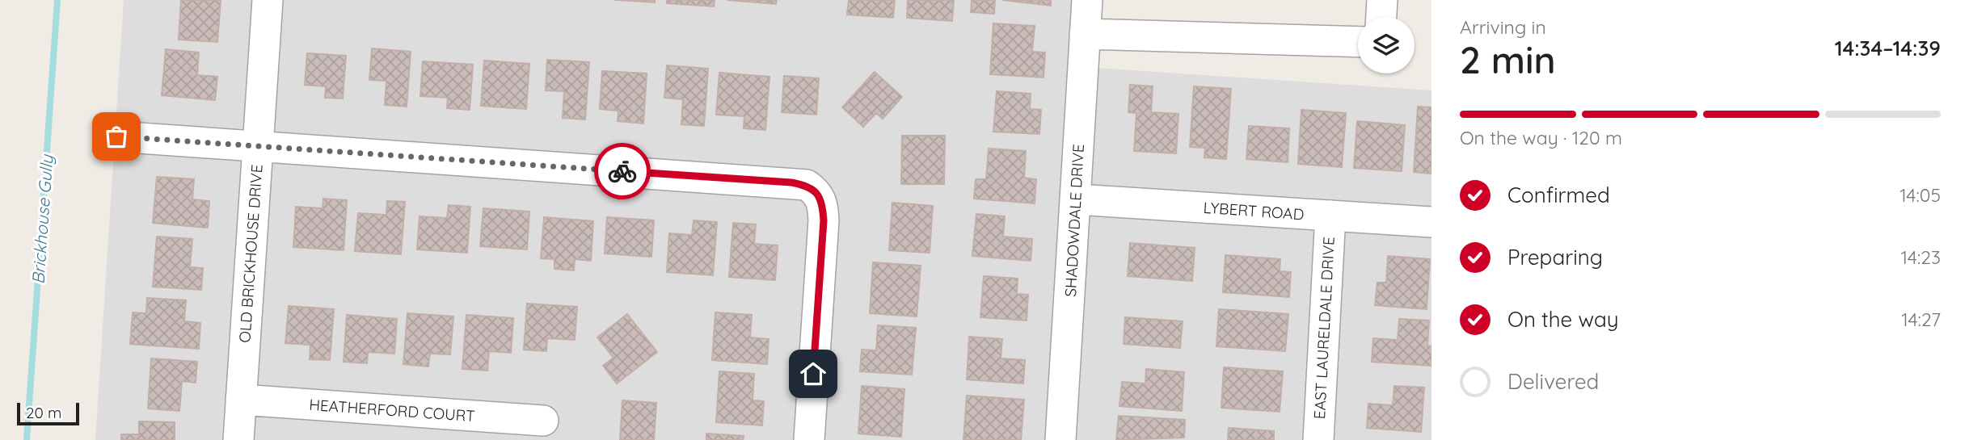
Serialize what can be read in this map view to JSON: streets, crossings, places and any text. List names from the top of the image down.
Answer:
{
  "streets": {
    "street": [
      "LYBERT ROAD",
      "SHADOWDALE DRIVE",
      "OLD BRICKHOUSE DRIVE",
      "EAST LAURELDALE DRIVE",
      "HEATHERFORD COURT"
    ]
  },
  "crossings": [
    ["LYBERT ROAD", "SHADOWDALE DRIVE"],
    ["LYBERT ROAD", "EAST LAURELDALE DRIVE"],
    ["OLD BRICKHOUSE DRIVE", "HEATHERFORD COURT"]
  ],
  "water": ["Brickhouse Gully"],
  "scale_bar": "20 m",
  "page": {
    "heading": ["2 min", "Arriving in", "14:34–14:39"],
    "bar": "On the way · 120 m",
    "list": [
      ["Confirmed", "14:05"],
      ["Preparing", "14:23"],
      ["On the way", "14:27"],
      "Delivered"
    ],
    "scale": "20 m"
  }
}
